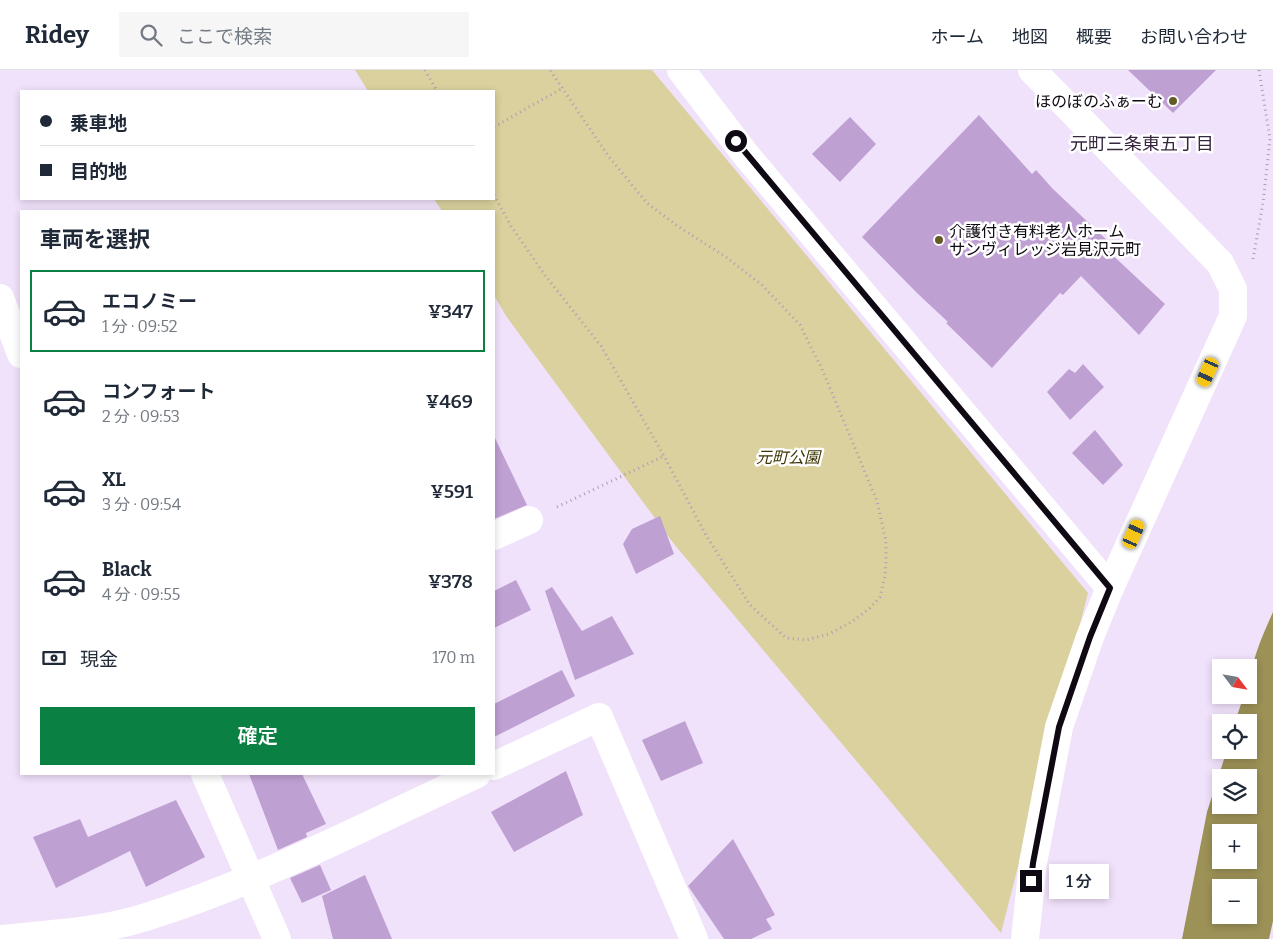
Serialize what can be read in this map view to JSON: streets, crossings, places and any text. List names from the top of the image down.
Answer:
{
  "districts": ["元町三条東五丁目"],
  "parks": ["元町公園"],
  "places": ["ほのぼのふぁーむ", "介護付き有料老人ホーム サンヴィレッジ岩見沢元町"],
  "north": "bottom right",
  "page": {
    "header": "Ridey",
    "search": "ここで検索",
    "nav": [
      "ホーム",
      "地図",
      "概要",
      "お問い合わせ"
    ],
    "banner": ["乗車地", "目的地"],
    "heading": "車両を選択",
    "list": [
      {
        "name": "エコノミー",
        "note": "1 分 · 09:52",
        "value": "¥347"
      },
      {
        "name": "コンフォート",
        "note": "2 分 · 09:53",
        "value": "¥469"
      },
      {
        "name": "XL",
        "note": "3 分 · 09:54",
        "value": "¥591"
      },
      {
        "name": "Black",
        "note": "4 分 · 09:55",
        "value": "¥378"
      }
    ],
    "pay": ["現金", "170 m"],
    "map_buttons": ["+", "−"],
    "buttons": "確定",
    "bubble": "1 分"
  }
}
